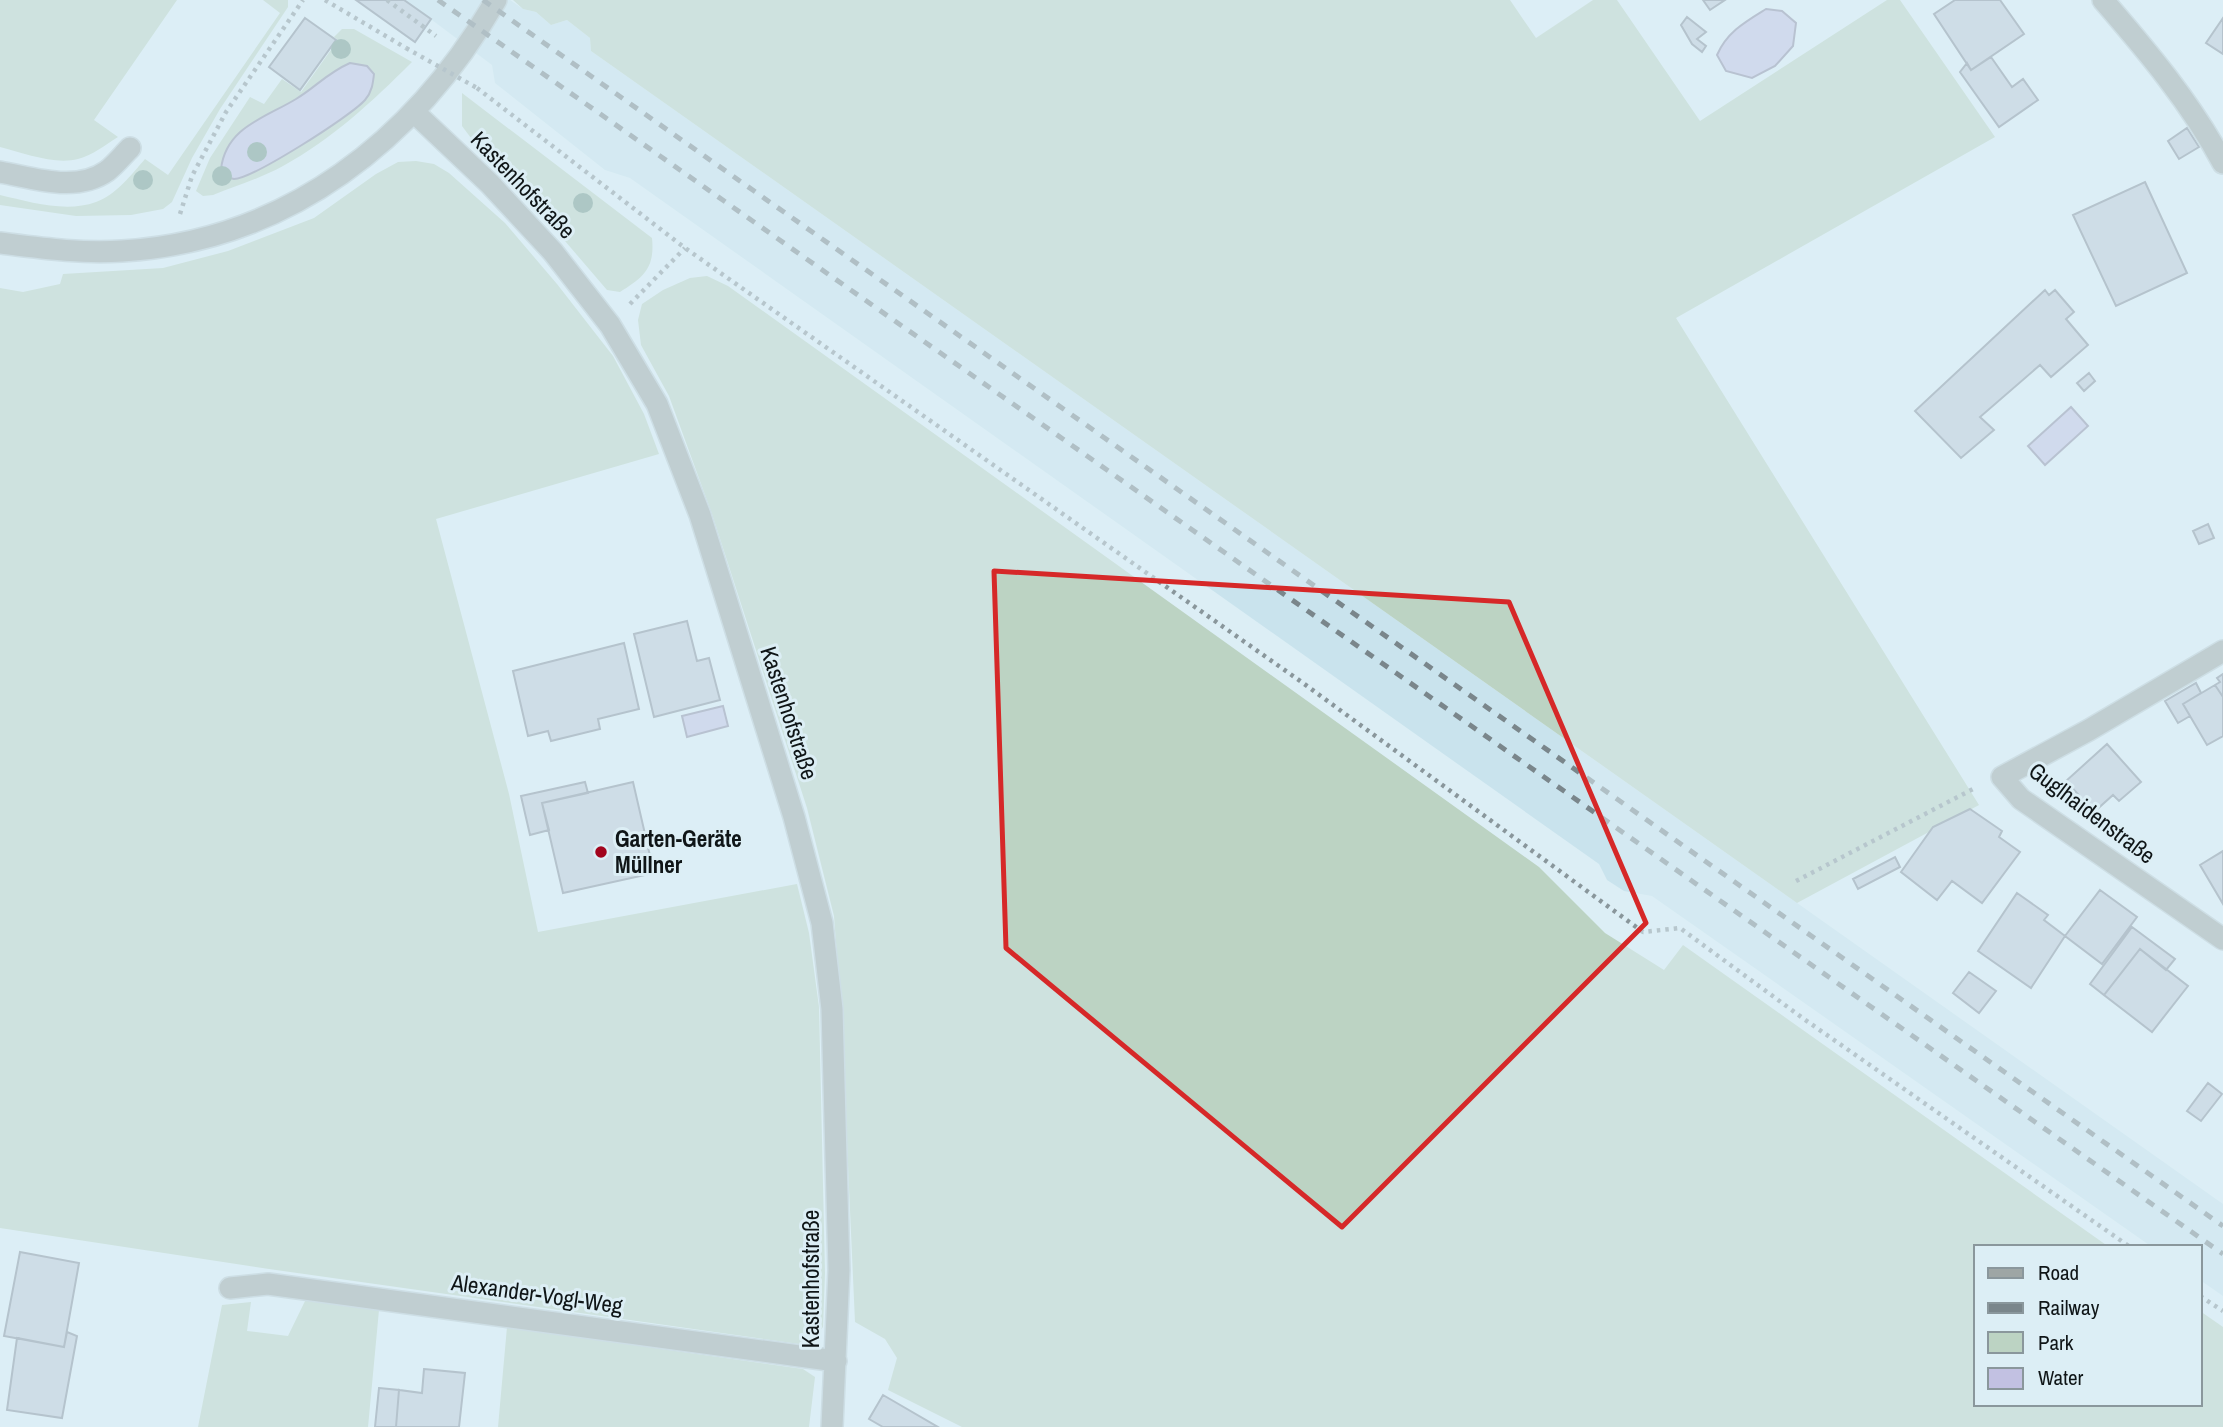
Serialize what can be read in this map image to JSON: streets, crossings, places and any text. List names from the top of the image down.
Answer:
{
  "streets": {
    "street": ["Kastenhofstraße", "Guglhaidenstraße", "Alexander-Vogl-Weg"]
  },
  "crossings": [
    ["Kastenhofstraße", "Alexander-Vogl-Weg"]
  ],
  "places": ["Garten-Geräte Müllner"],
  "legend": [
    "Road",
    "Railway",
    "Park",
    "Water"
  ]
}
